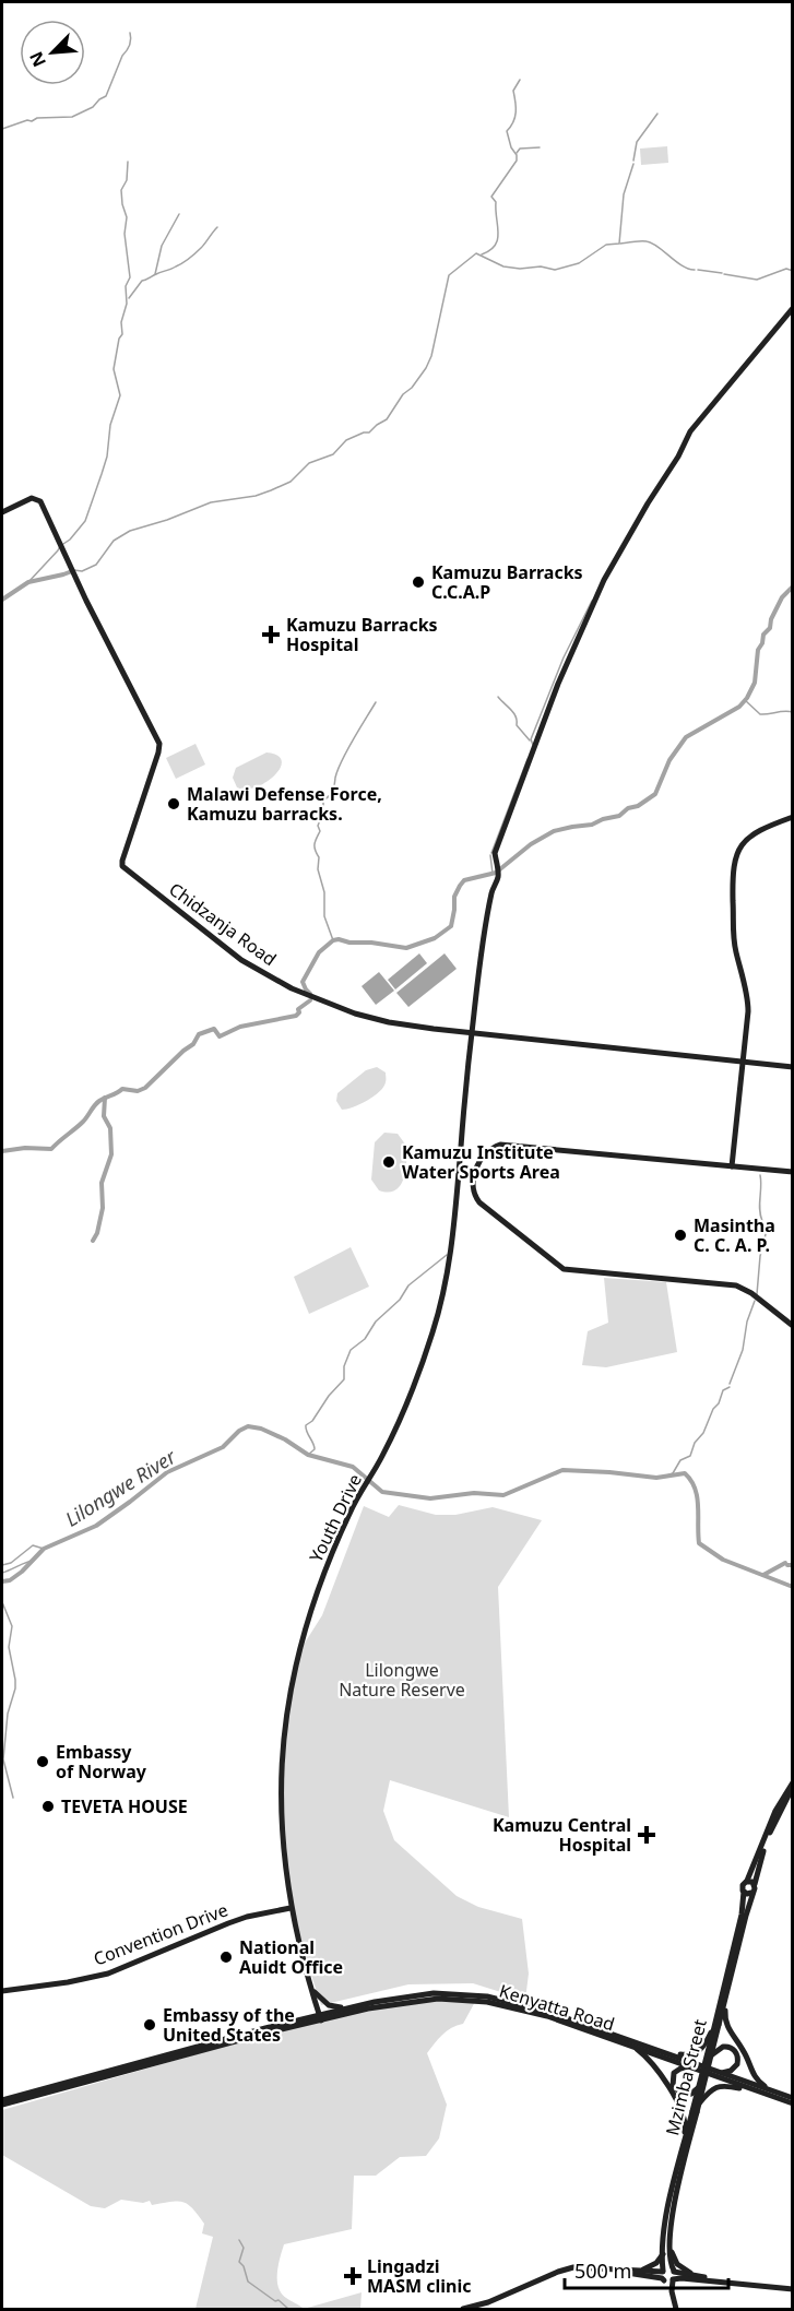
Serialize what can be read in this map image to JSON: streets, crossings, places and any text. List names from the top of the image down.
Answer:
{
  "streets": {
    "street": [
      "Chidzanja Road",
      "Youth Drive",
      "Convention Drive",
      "Kenyatta Road",
      "Mzimba Street"
    ]
  },
  "crossings": [
    ["Chidzanja Road", "Youth Drive"],
    ["Youth Drive", "Convention Drive"],
    ["Youth Drive", "Kenyatta Road"]
  ],
  "water": ["Lilongwe River"],
  "parks": ["Lilongwe Nature Reserve"],
  "places": {
    "other": [
      "Kamuzu Barracks C.C.A.P",
      "Malawi Defense Force, Kamuzu barracks.",
      "Kamuzu Institute Water Sports Area",
      "Masintha C. C. A. P.",
      "Embassy of Norway",
      "TEVETA HOUSE",
      "National Auidt Office",
      "Embassy of the United States"
    ],
    "health": ["Kamuzu Barracks Hospital", "Kamuzu Central Hospital", "Lingadzi MASM clinic"]
  },
  "scale_bar": "500 m",
  "north": "bottom left"
}
